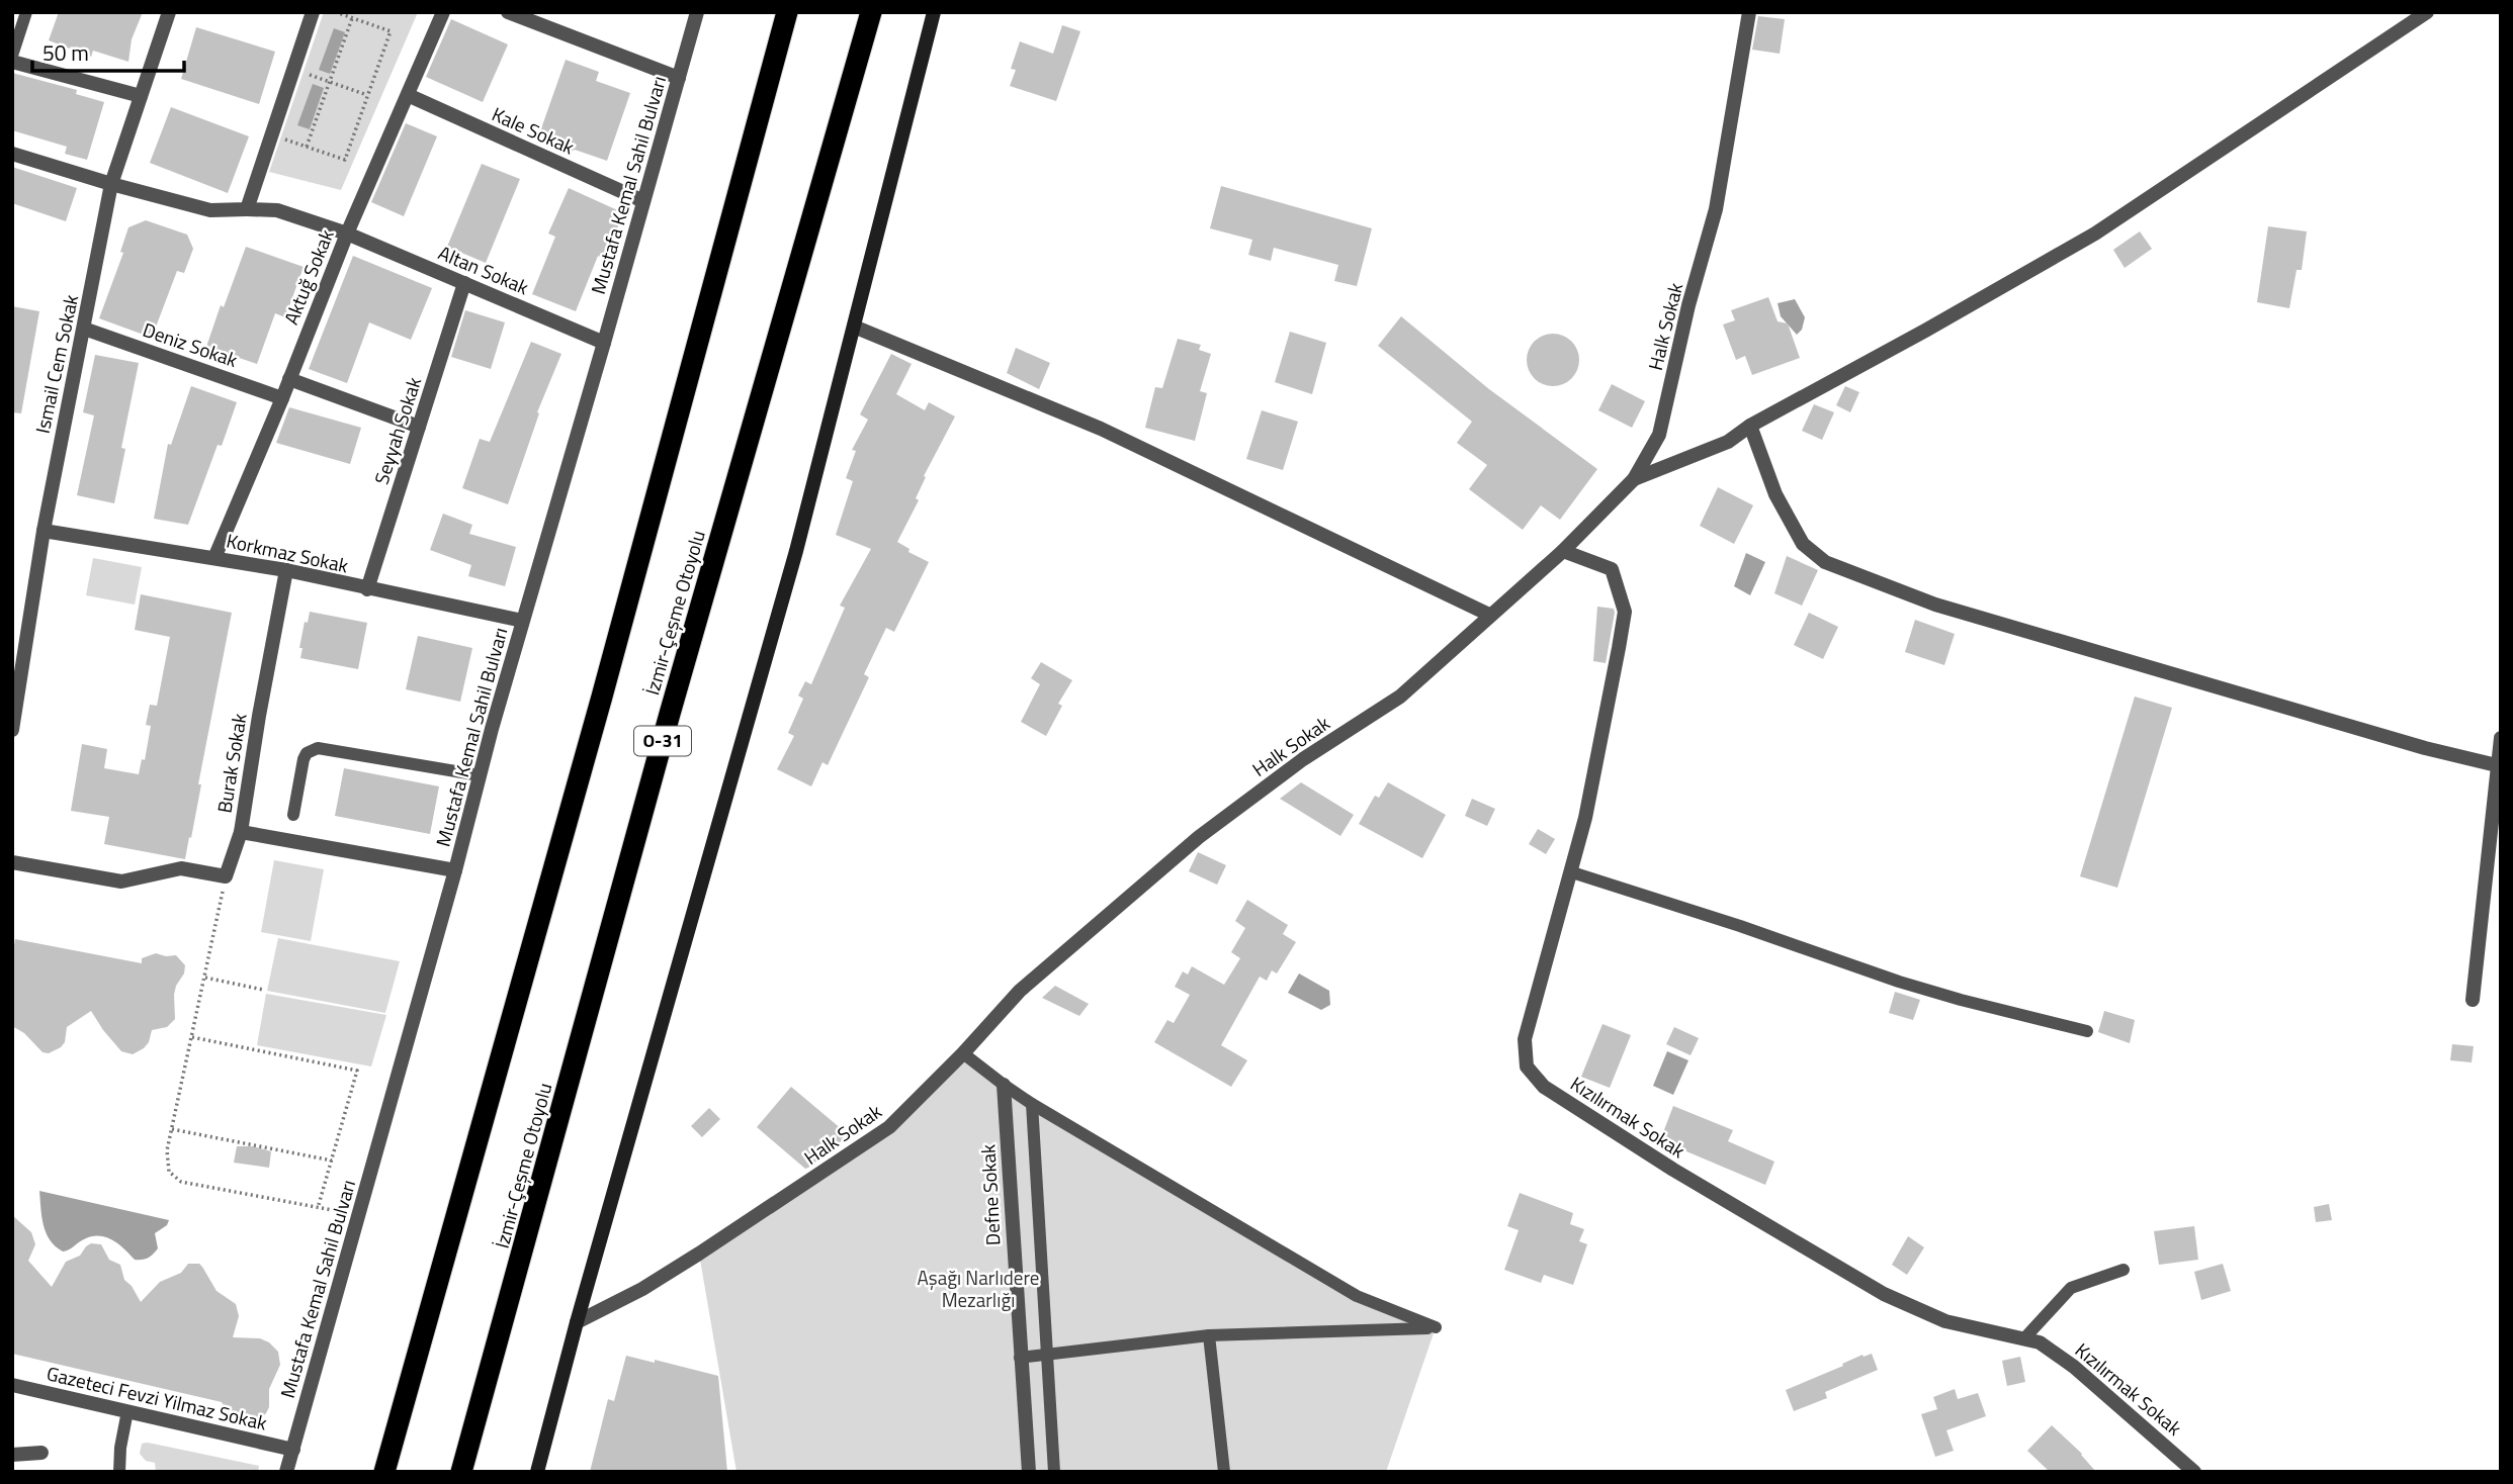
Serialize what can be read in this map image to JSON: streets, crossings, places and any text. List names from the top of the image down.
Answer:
{
  "streets": {
    "highway": ["İzmir-Çeşme Otoyolu", "O-31"],
    "street": [
      "Kale Sokak",
      "Mustafa Kemal Sahil Bulvarı",
      "Altan Sokak",
      "Aktuğ Sokak",
      "Halk Sokak",
      "Deniz Sokak",
      "Ismail Cem Sokak",
      "Seyyah Sokak",
      "Korkmaz Sokak",
      "Burak Sokak",
      "Kızılırmak Sokak",
      "Defne Sokak",
      "Gazeteci Fevzi Yilmaz Sokak"
    ]
  },
  "crossings": [
    ["Kale Sokak", "Mustafa Kemal Sahil Bulvarı"],
    ["Kale Sokak", "Aktuğ Sokak"],
    ["Mustafa Kemal Sahil Bulvarı", "Altan Sokak"],
    ["Mustafa Kemal Sahil Bulvarı", "Korkmaz Sokak"],
    ["Mustafa Kemal Sahil Bulvarı", "Burak Sokak"],
    ["Mustafa Kemal Sahil Bulvarı", "Gazeteci Fevzi Yilmaz Sokak"],
    ["Altan Sokak", "Aktuğ Sokak"],
    ["Altan Sokak", "Ismail Cem Sokak"],
    ["Altan Sokak", "Seyyah Sokak"],
    ["Aktuğ Sokak", "Deniz Sokak"],
    ["Aktuğ Sokak", "Korkmaz Sokak"],
    ["Halk Sokak", "Kızılırmak Sokak"],
    ["Deniz Sokak", "Ismail Cem Sokak"],
    ["Ismail Cem Sokak", "Korkmaz Sokak"],
    ["Seyyah Sokak", "Korkmaz Sokak"],
    ["Korkmaz Sokak", "Burak Sokak"]
  ],
  "parks": ["Aşağı Narlıdere Mezarlığı"],
  "scale_bar": "50 m"
}
